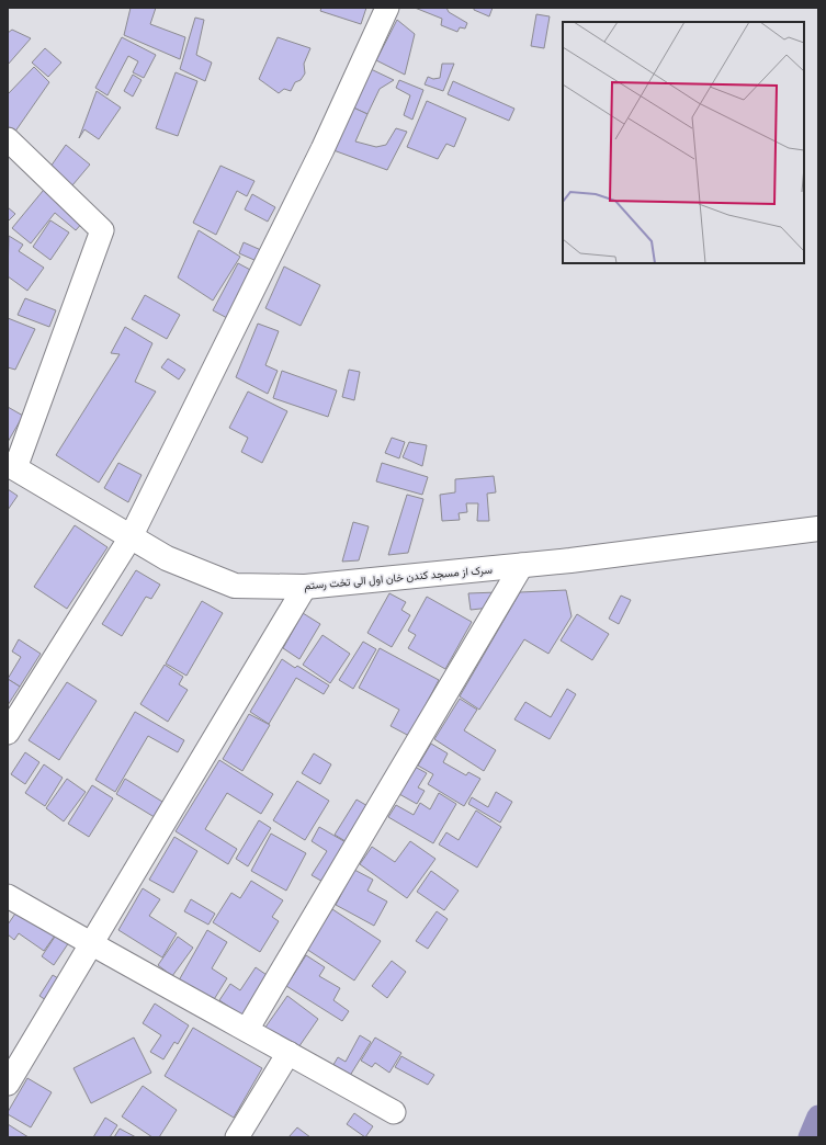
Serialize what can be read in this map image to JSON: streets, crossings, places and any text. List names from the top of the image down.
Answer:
{
  "streets": {
    "street": ["سرک از مسجد کندن خان اول الی تخت رستم"]
  }
}
